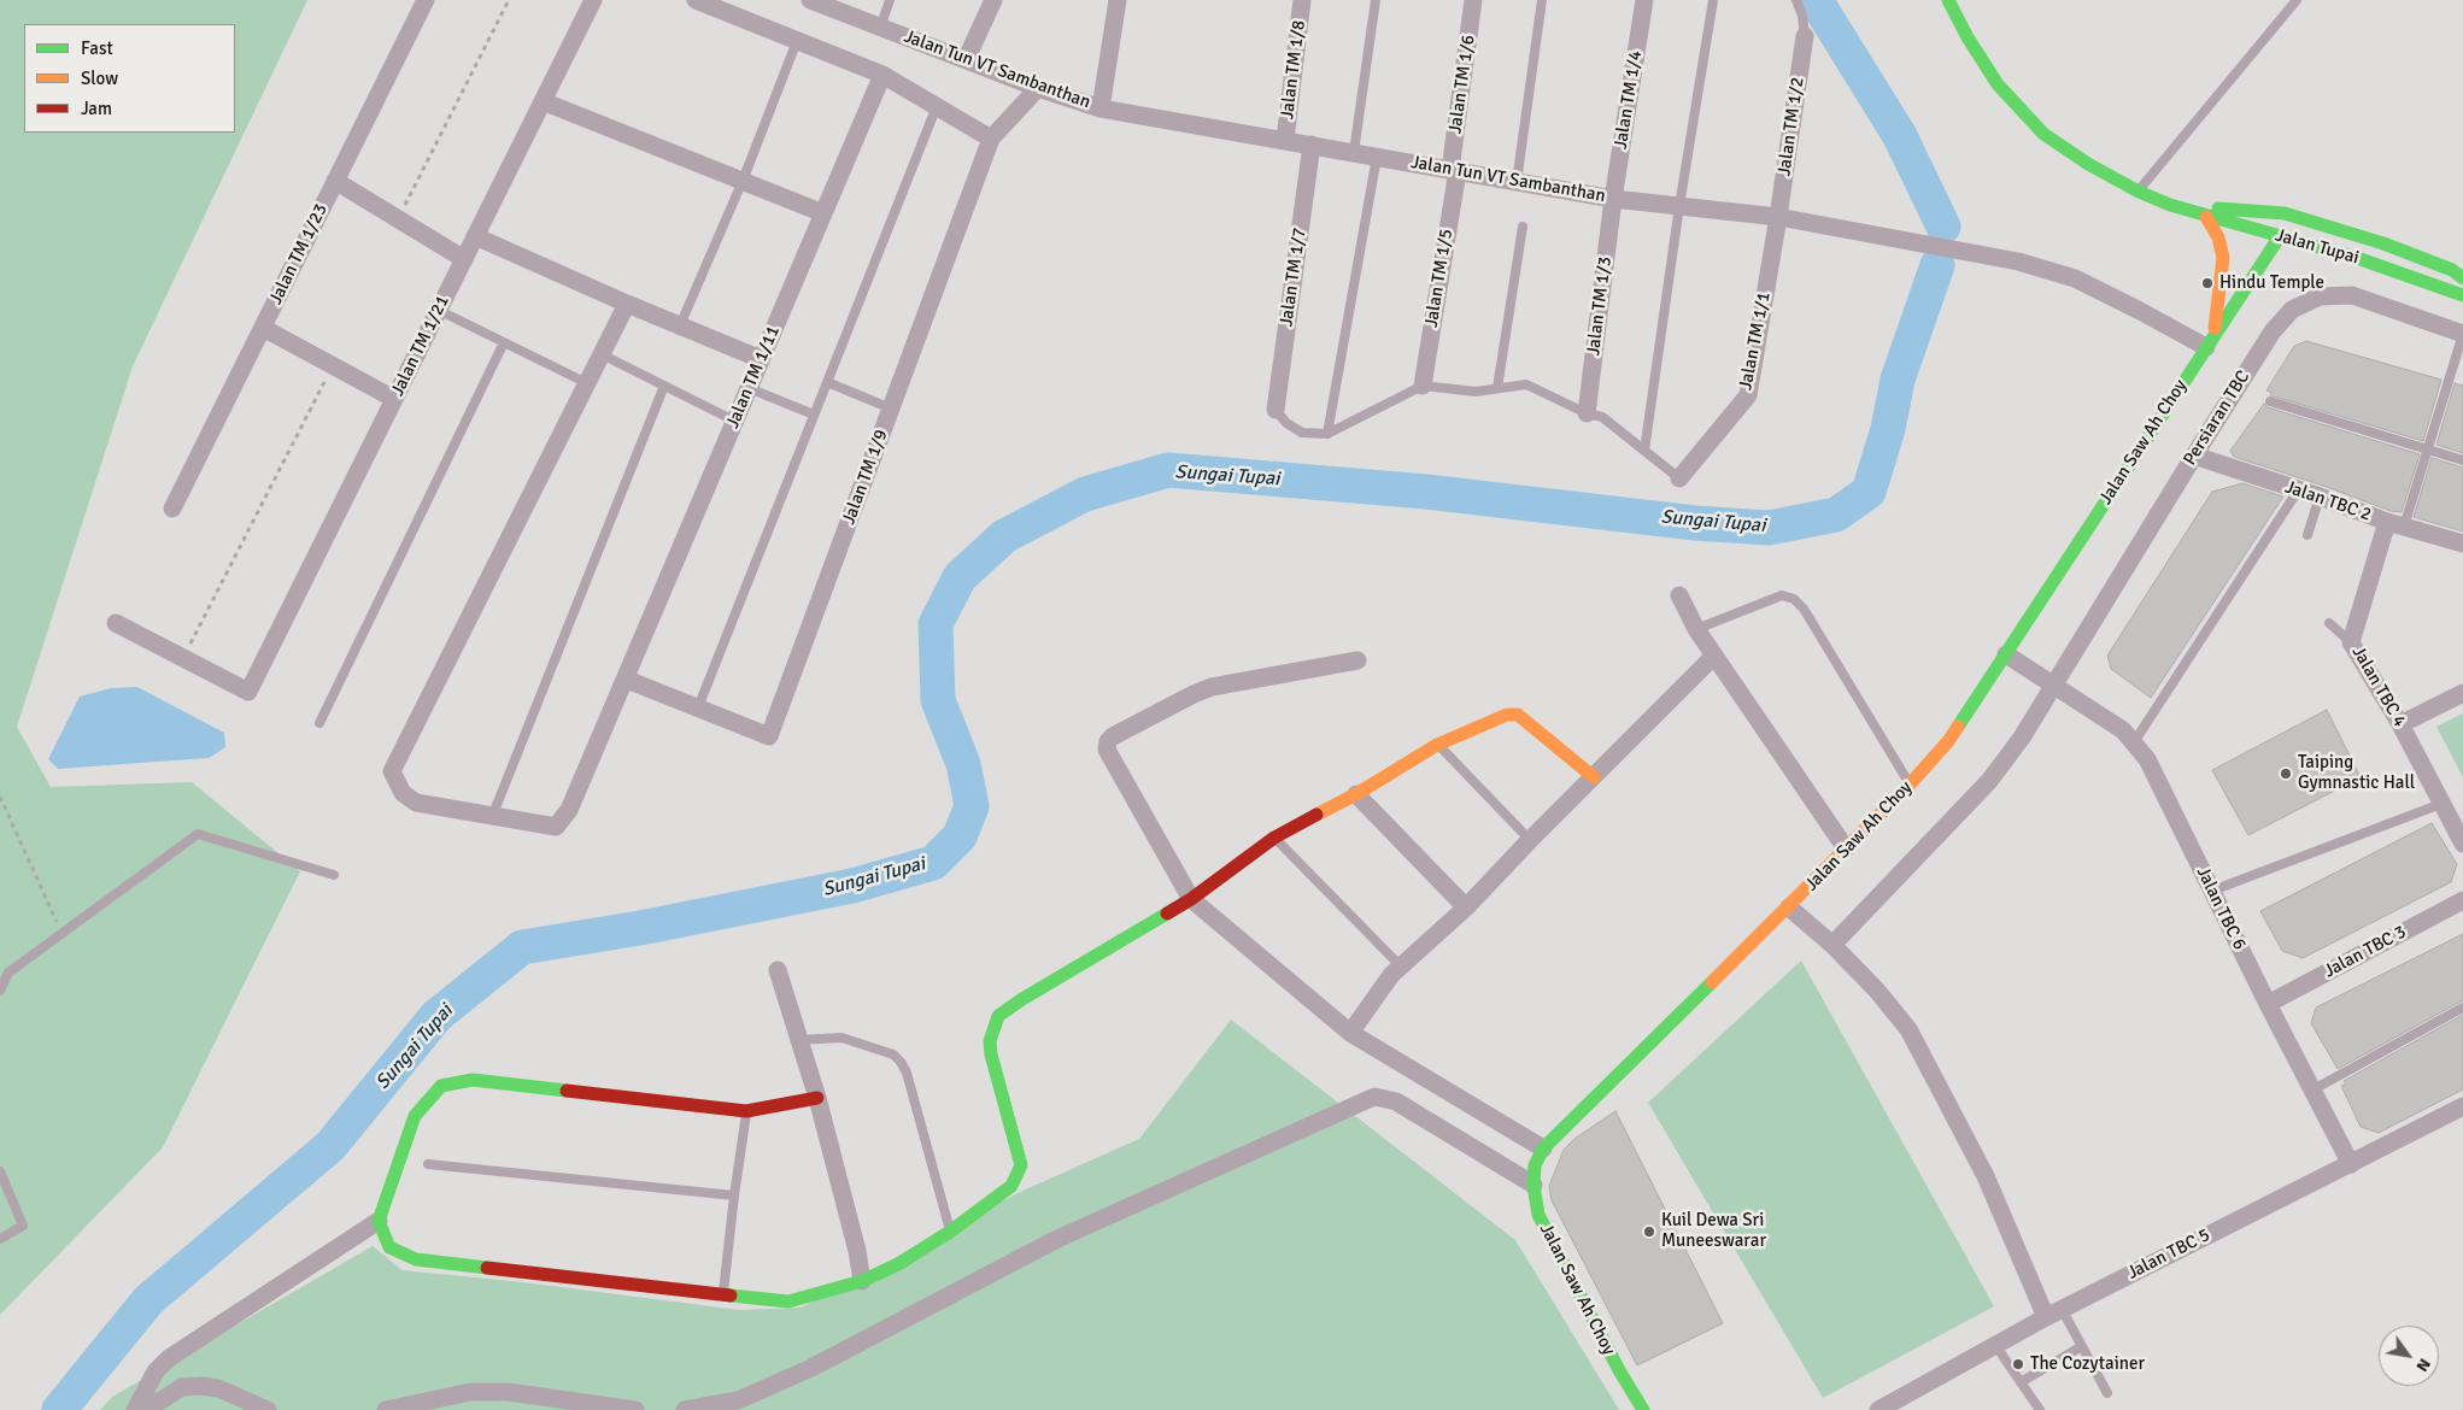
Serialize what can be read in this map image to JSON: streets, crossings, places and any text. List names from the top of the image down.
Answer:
{
  "streets": {
    "street": [
      "Jalan Tun VT Sambanthan",
      "Jalan TM 1/8",
      "Jalan TM 1/6",
      "Jalan TM 1/4",
      "Jalan TM 1/2",
      "Jalan Tupai",
      "Jalan TM 1/23",
      "Jalan TM 1/7",
      "Jalan TM 1/5",
      "Jalan TM 1/3",
      "Jalan TM 1/1",
      "Jalan TM 1/21",
      "Jalan TM 1/11",
      "Persiaran TBC",
      "Jalan Saw Ah Choy",
      "Jalan TM 1/9",
      "Jalan TBC 2",
      "Jalan TBC 4",
      "Jalan TBC 6",
      "Jalan TBC 3",
      "Jalan TBC 5"
    ]
  },
  "crossings": [
    ["Jalan Tun VT Sambanthan", "Jalan TM 1/8"],
    ["Jalan Tun VT Sambanthan", "Jalan TM 1/6"],
    ["Jalan Tun VT Sambanthan", "Jalan TM 1/4"],
    ["Jalan Tun VT Sambanthan", "Jalan TM 1/2"],
    ["Jalan Tun VT Sambanthan", "Jalan TM 1/7"],
    ["Jalan Tun VT Sambanthan", "Jalan TM 1/5"],
    ["Jalan Tun VT Sambanthan", "Jalan TM 1/3"],
    ["Jalan Tun VT Sambanthan", "Jalan TM 1/1"],
    ["Jalan Tun VT Sambanthan", "Jalan Saw Ah Choy"],
    ["Jalan Tun VT Sambanthan", "Jalan TM 1/9"],
    ["Jalan TM 1/6", "Jalan TM 1/5"],
    ["Jalan TM 1/4", "Jalan TM 1/3"],
    ["Jalan TM 1/2", "Jalan TM 1/1"],
    ["Jalan Tupai", "Jalan Saw Ah Choy"],
    ["Jalan TM 1/11", "Jalan TM 1/9"],
    ["Persiaran TBC", "Jalan TBC 2"],
    ["Persiaran TBC", "Jalan TBC 6"],
    ["Jalan Saw Ah Choy", "Jalan TBC 6"],
    ["Jalan TBC 2", "Jalan TBC 4"],
    ["Jalan TBC 6", "Jalan TBC 3"],
    ["Jalan TBC 6", "Jalan TBC 5"]
  ],
  "water": ["Sungai Tupai"],
  "places": [
    "Hindu Temple",
    "Taiping Gymnastic Hall",
    "Kuil Dewa Sri Muneeswarar",
    "The Cozytainer"
  ],
  "legend": ["Fast", "Slow", "Jam"],
  "north": "bottom right"
}
